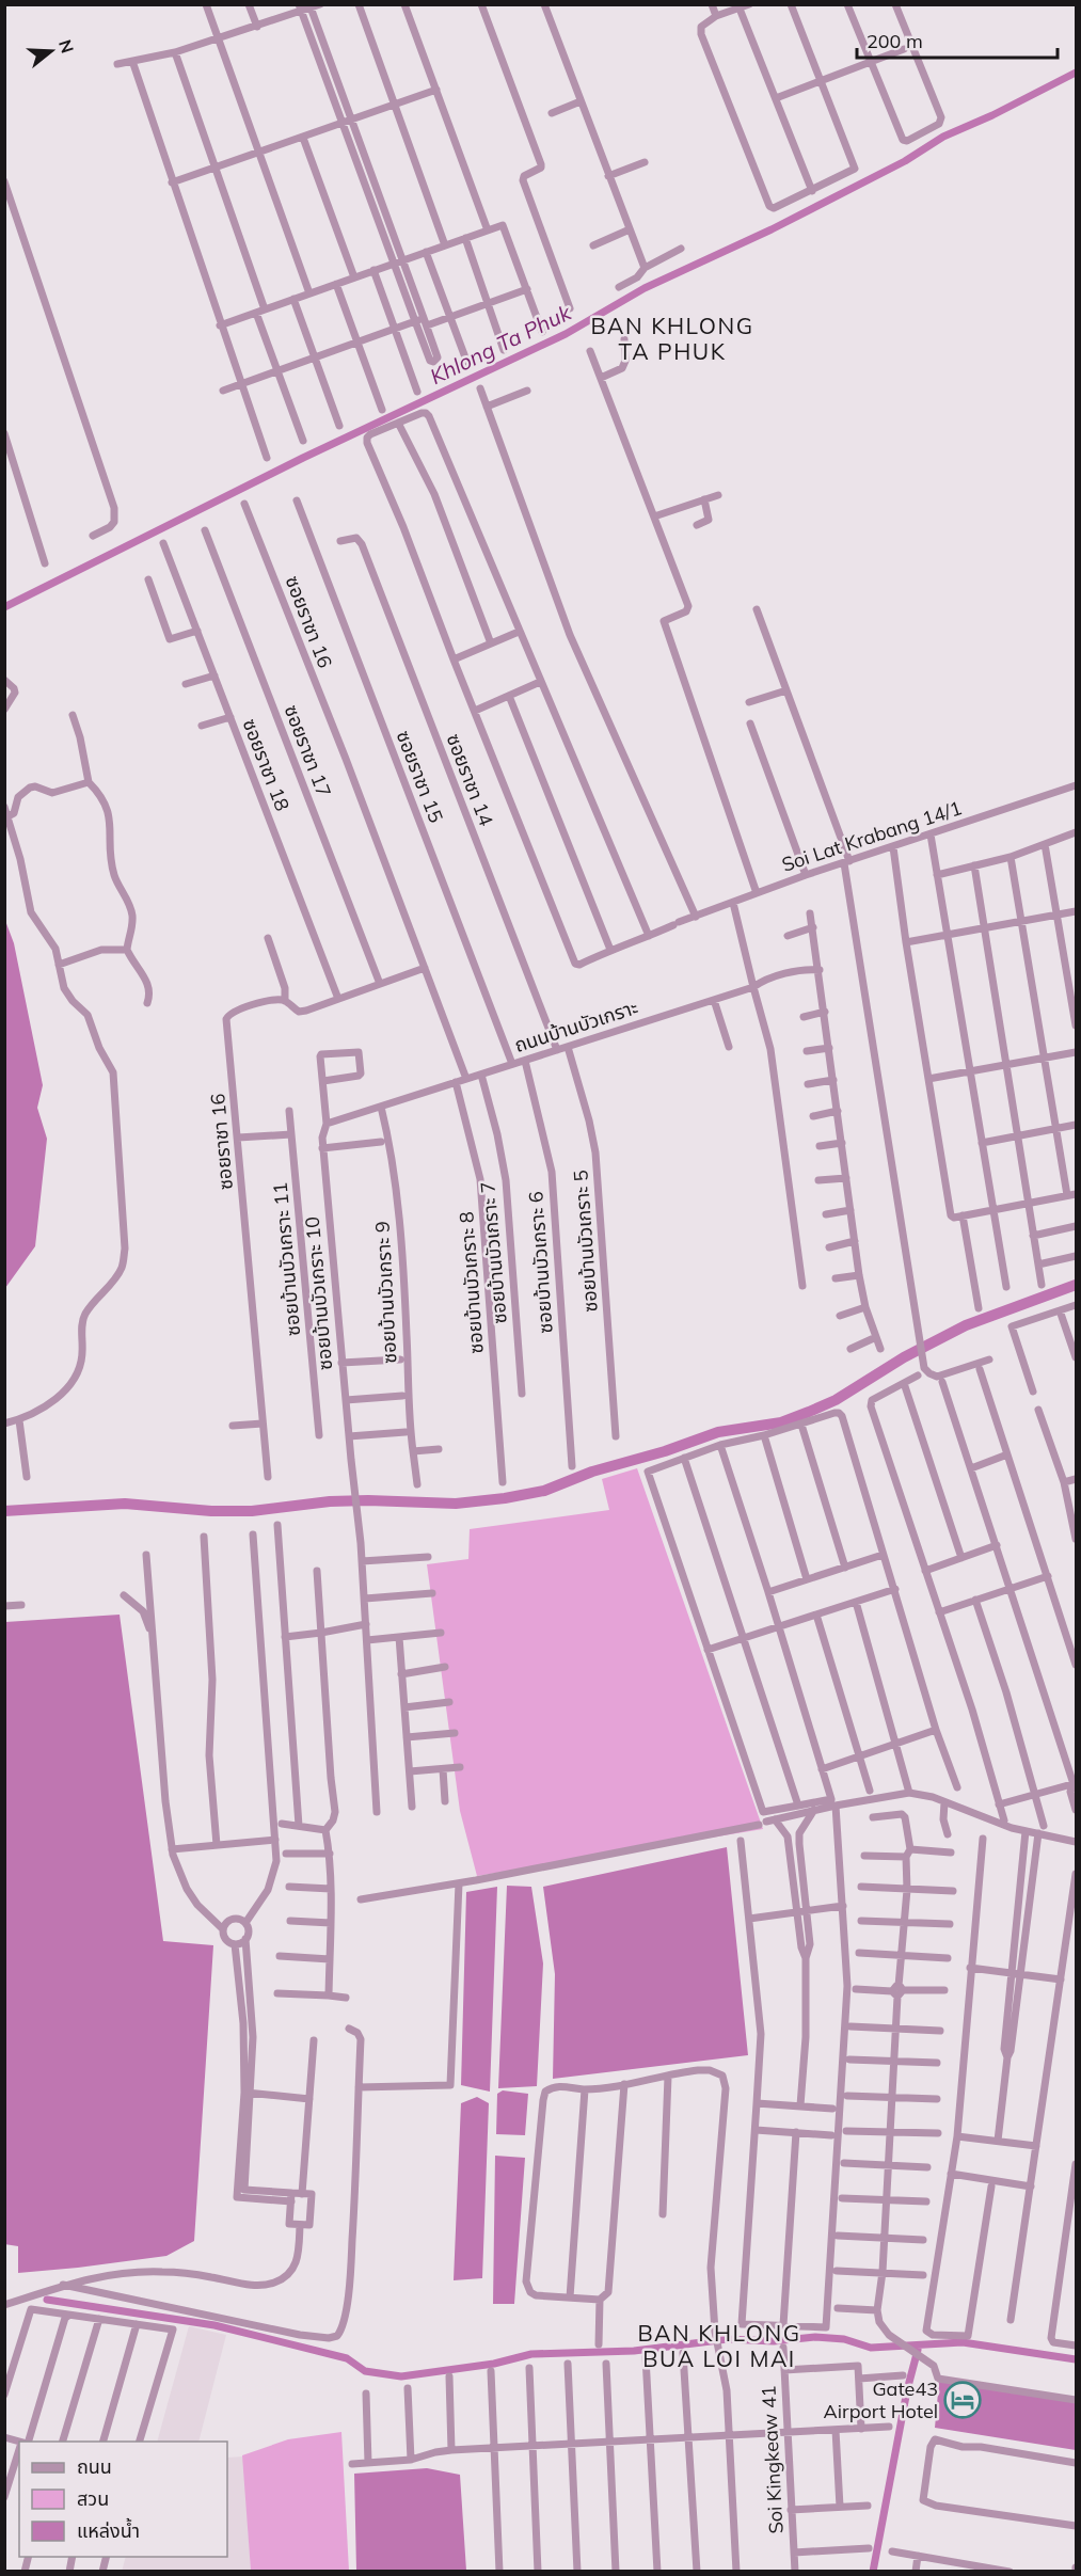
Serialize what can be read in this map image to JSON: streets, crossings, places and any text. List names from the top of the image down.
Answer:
{
  "streets": {
    "street": [
      "ซอยราชา 16",
      "ซอยราชา 17",
      "ซอยราชา 18",
      "ซอยราชา 15",
      "ซอยราชา 14",
      "Soi Lat Krabang 14/1",
      "ถนนบ้านบัวเกราะ",
      "ซอยบ้านบัวเกราะ 5",
      "ซอยบ้านบัวเกราะ 7",
      "ซอยบ้านบัวเกราะ 11",
      "ซอยบ้านบัวเกราะ 6",
      "ซอยบ้านบัวเกราะ 8",
      "ซอยบ้านบัวเกราะ 9",
      "ซอยบ้านบัวเกราะ 10",
      "Soi Kingkeaw 41"
    ]
  },
  "crossings": [
    ["ซอยราชา 16", "ซอยราชา 17"],
    ["ซอยราชา 16", "ซอยราชา 18"],
    ["ซอยราชา 16", "ถนนบ้านบัวเกราะ"],
    ["ซอยราชา 15", "ถนนบ้านบัวเกราะ"],
    ["ซอยราชา 14", "ถนนบ้านบัวเกราะ"],
    ["ถนนบ้านบัวเกราะ", "ซอยบ้านบัวเกราะ 5"],
    ["ถนนบ้านบัวเกราะ", "ซอยบ้านบัวเกราะ 7"],
    ["ถนนบ้านบัวเกราะ", "ซอยบ้านบัวเกราะ 6"],
    ["ถนนบ้านบัวเกราะ", "ซอยบ้านบัวเกราะ 8"],
    ["ถนนบ้านบัวเกราะ", "ซอยบ้านบัวเกราะ 9"],
    ["ถนนบ้านบัวเกราะ", "ซอยบ้านบัวเกราะ 10"]
  ],
  "districts": ["BAN KHLONG TA PHUK", "BAN KHLONG BUA LOI MAI"],
  "water": ["Khlong Ta Phuk"],
  "places": {
    "hotel": ["Gate43 Airport Hotel"]
  },
  "legend": ["ถนน", "สวน", "แหล่งน้ำ"],
  "scale_bar": "200 m",
  "north": "right"
}
